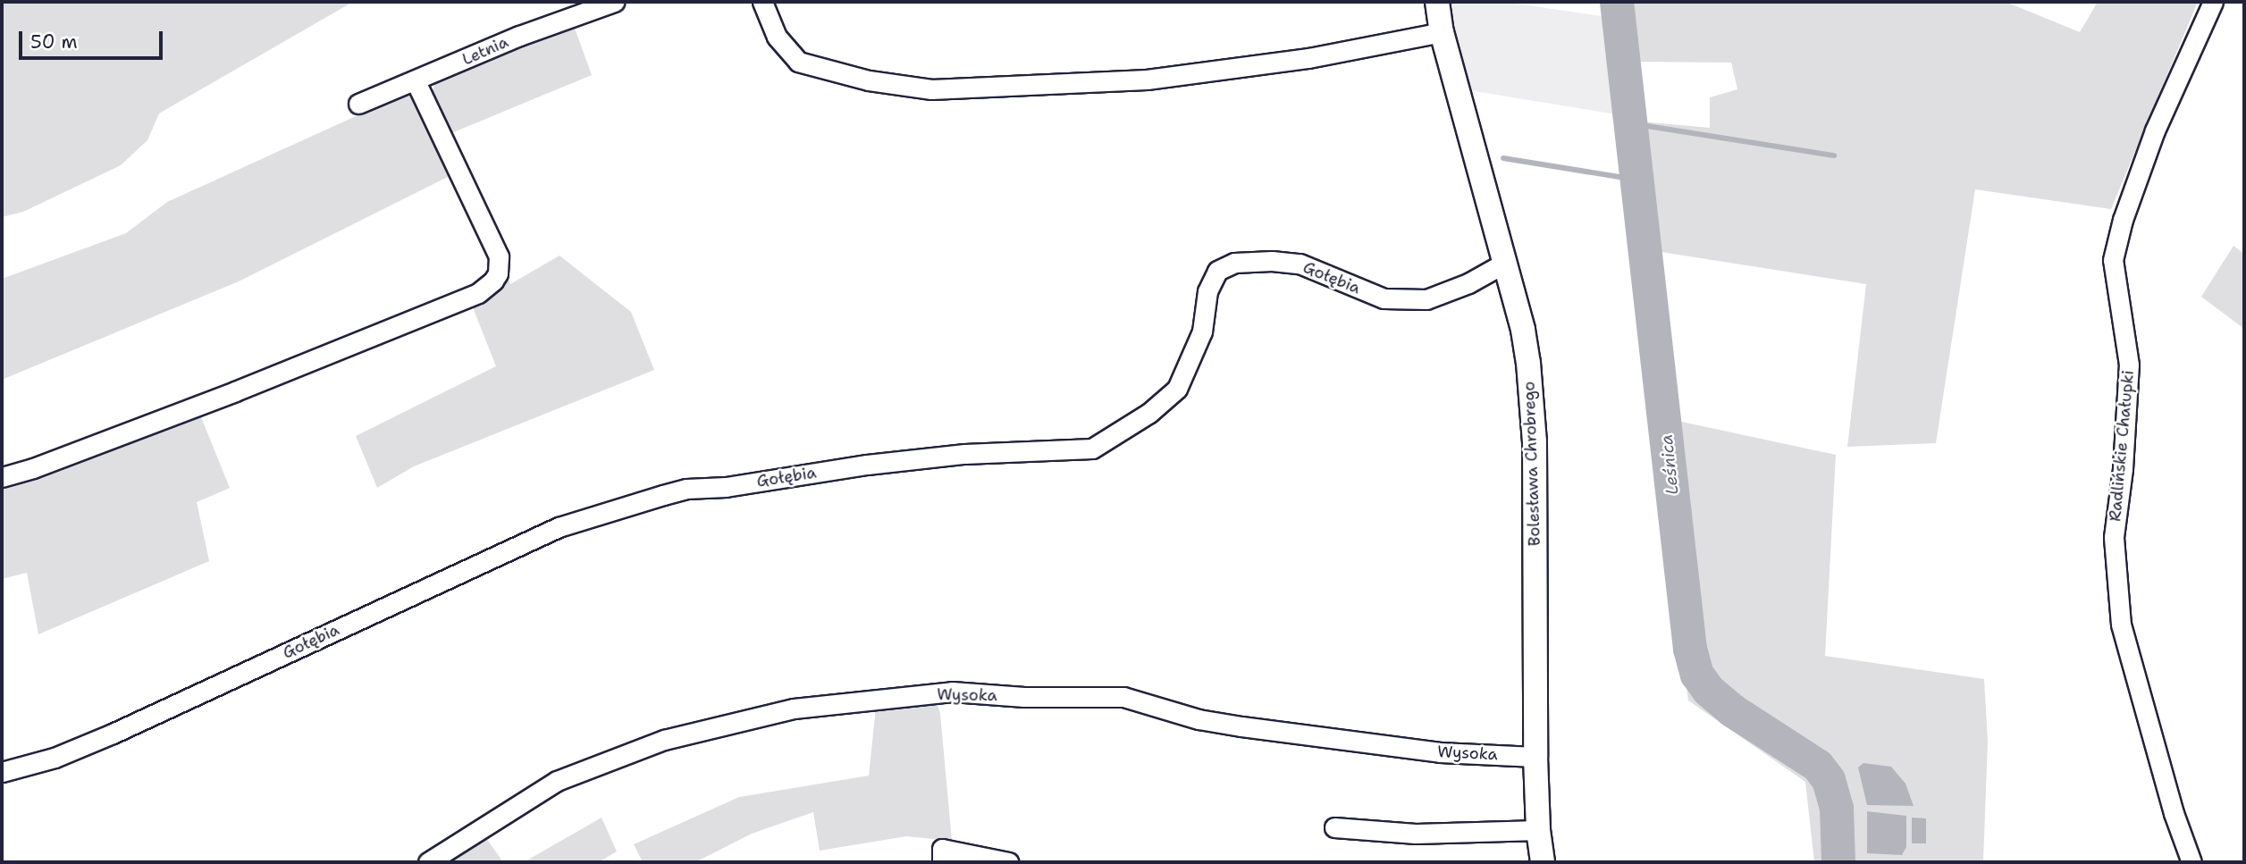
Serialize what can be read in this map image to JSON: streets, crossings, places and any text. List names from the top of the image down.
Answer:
{
  "streets": {
    "street": [
      "Letnia",
      "Gołębia",
      "Radlińskie Chałupki",
      "Bolesława Chrobrego",
      "Wysoka"
    ]
  },
  "crossings": [
    ["Gołębia", "Bolesława Chrobrego"],
    ["Bolesława Chrobrego", "Wysoka"]
  ],
  "water": ["Leśnica"],
  "scale_bar": "50 m"
}
